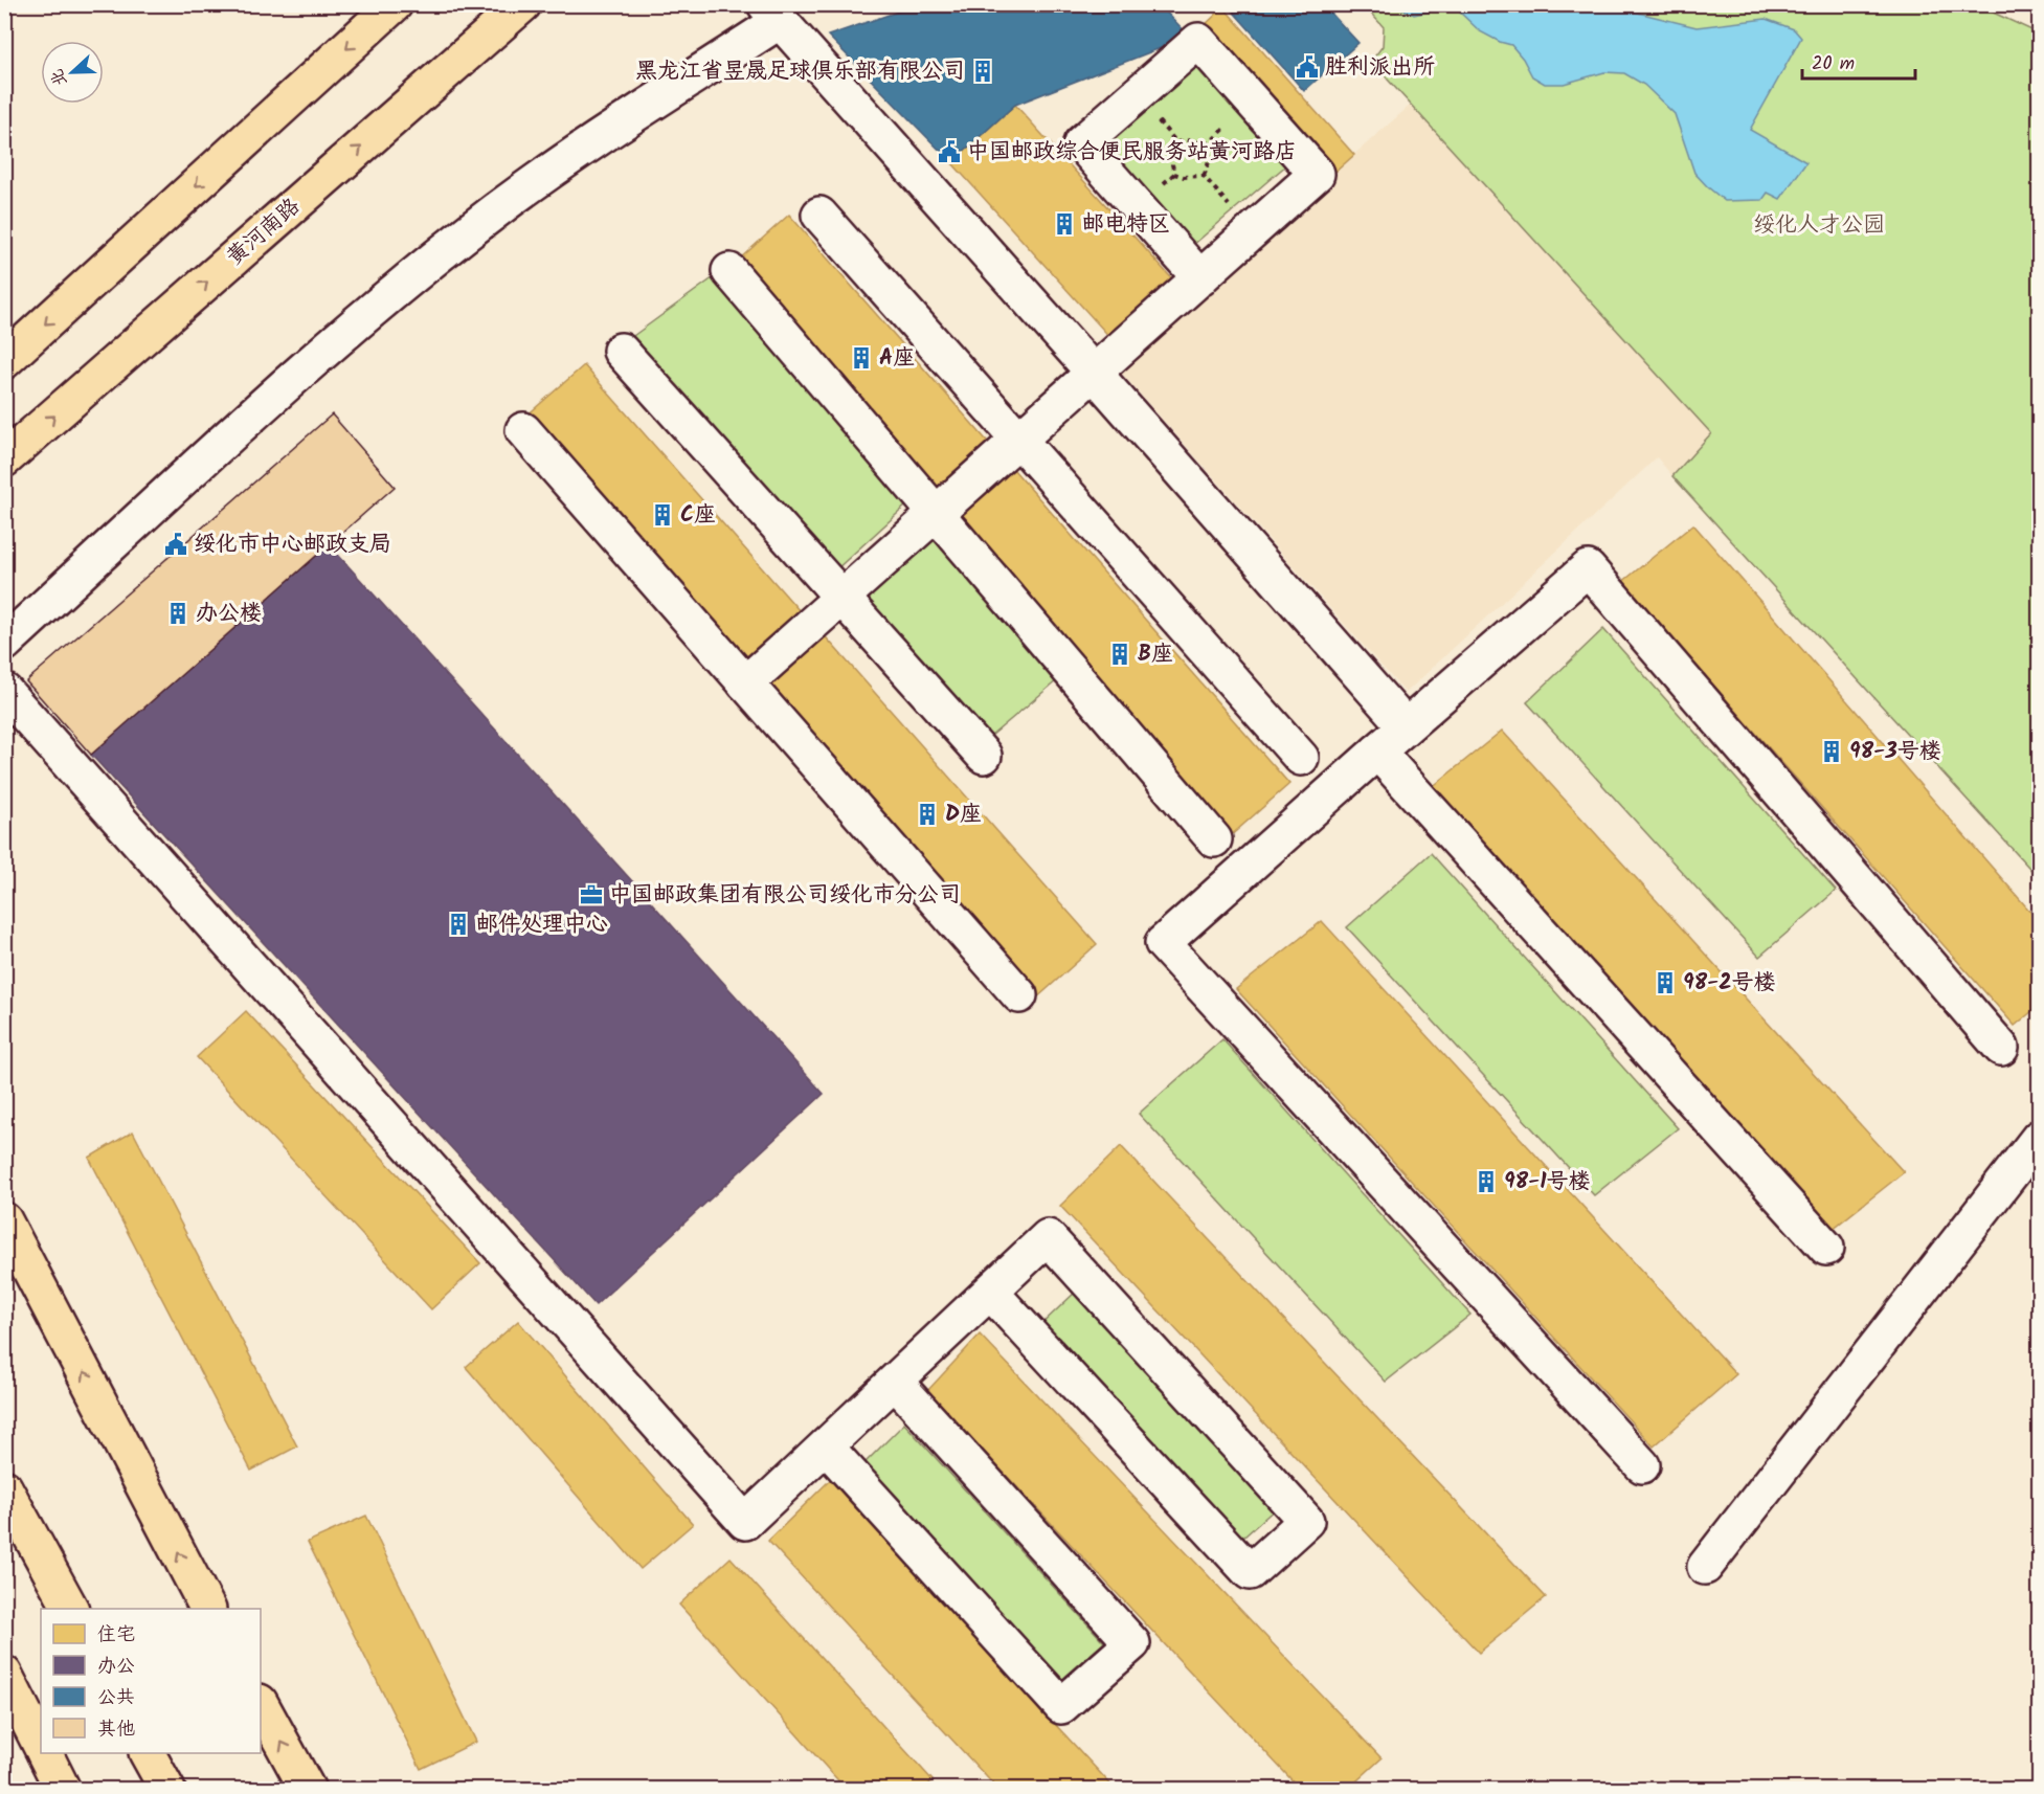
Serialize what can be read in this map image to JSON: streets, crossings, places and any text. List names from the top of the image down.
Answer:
{
  "streets": {
    "main road": ["黄河南路"]
  },
  "parks": ["绥化人才公园"],
  "places": {
    "public building": ["胜利派出所", "中国邮政综合便民服务站黄河路店", "绥化市中心邮政支局"],
    "building": [
      "黑龙江省昱晟足球俱乐部有限公司",
      "邮电特区",
      "A座",
      "C座",
      "办公楼",
      "B座",
      "98-3号楼",
      "D座",
      "邮件处理中心",
      "98-2号楼",
      "98-1号楼"
    ],
    "office": ["中国邮政集团有限公司绥化市分公司"]
  },
  "legend": [
    "住宅",
    "办公",
    "公共",
    "其他"
  ],
  "scale_bar": "20 m",
  "north": "left"
}
